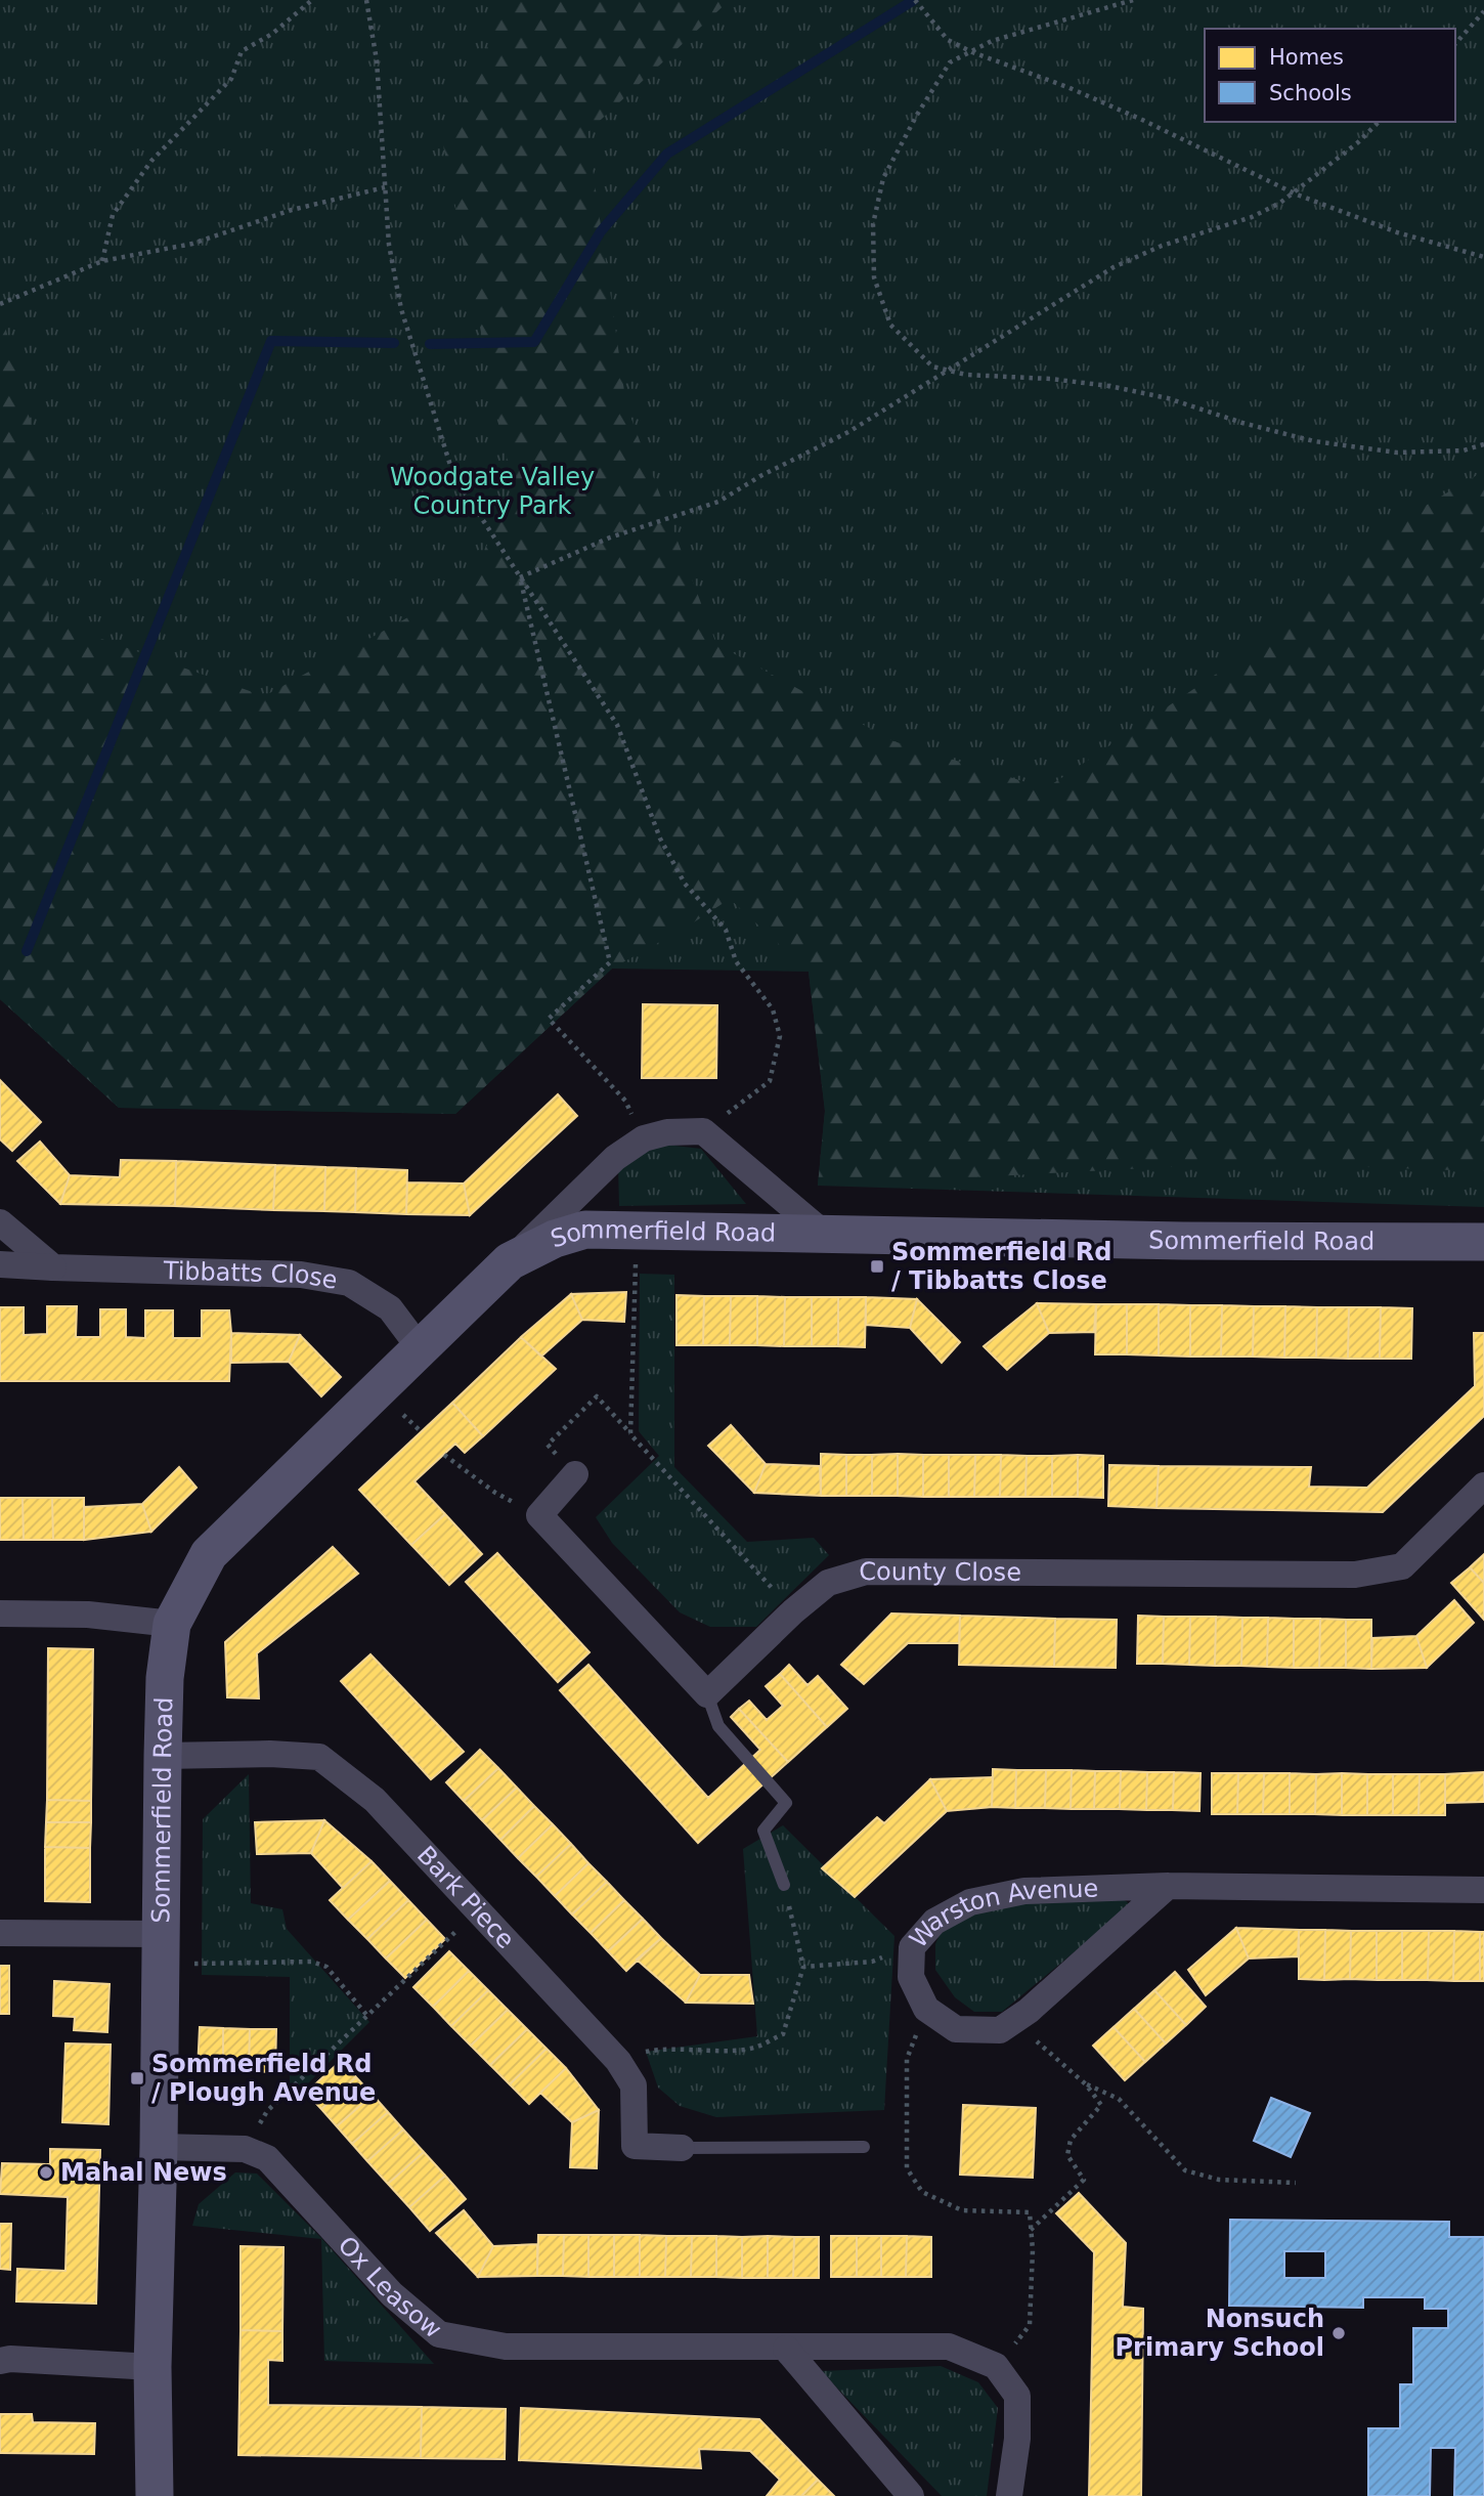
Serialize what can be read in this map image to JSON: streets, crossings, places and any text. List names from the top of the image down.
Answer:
{
  "streets": {
    "street": [
      "Sommerfield Road",
      "Tibbatts Close",
      "County Close",
      "Bark Piece",
      "Warston Avenue",
      "Ox Leasow"
    ]
  },
  "crossings": [
    ["Sommerfield Road", "Tibbatts Close"],
    ["Sommerfield Road", "Bark Piece"],
    ["Sommerfield Road", "Ox Leasow"]
  ],
  "parks": ["Woodgate Valley Country Park"],
  "places": {
    "transit": ["Sommerfield Rd / Tibbatts Close", "Sommerfield Rd / Plough Avenue"],
    "other": ["Mahal News", "Nonsuch Primary School"]
  },
  "legend": ["Homes", "Schools"]
}
